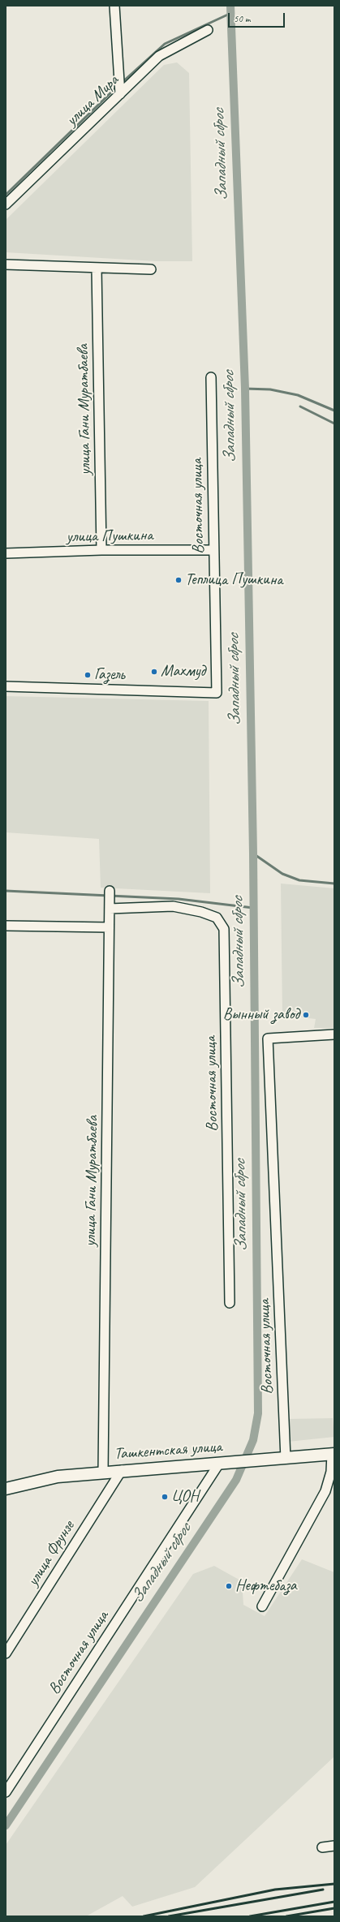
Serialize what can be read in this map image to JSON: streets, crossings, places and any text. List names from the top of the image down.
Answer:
{
  "streets": {
    "main road": ["Ташкентская улица"],
    "street": [
      "улица Мира",
      "улица Гани Муратбаева",
      "Восточная улица",
      "улица Пушкина",
      "улица Фрунзе"
    ]
  },
  "crossings": [
    ["улица Гани Муратбаева", "Восточная улица"],
    ["улица Гани Муратбаева", "улица Пушкина"],
    ["улица Гани Муратбаева", "Ташкентская улица"],
    ["Восточная улица", "улица Пушкина"],
    ["Восточная улица", "Ташкентская улица"],
    ["Ташкентская улица", "улица Фрунзе"]
  ],
  "water": ["Западный сброс"],
  "places": [
    "Теплица Пушкина",
    "Махмуд",
    "Газель",
    "Вынный завод",
    "ЦОН",
    "Нефтебаза"
  ],
  "scale_bar": "50 m"
}
